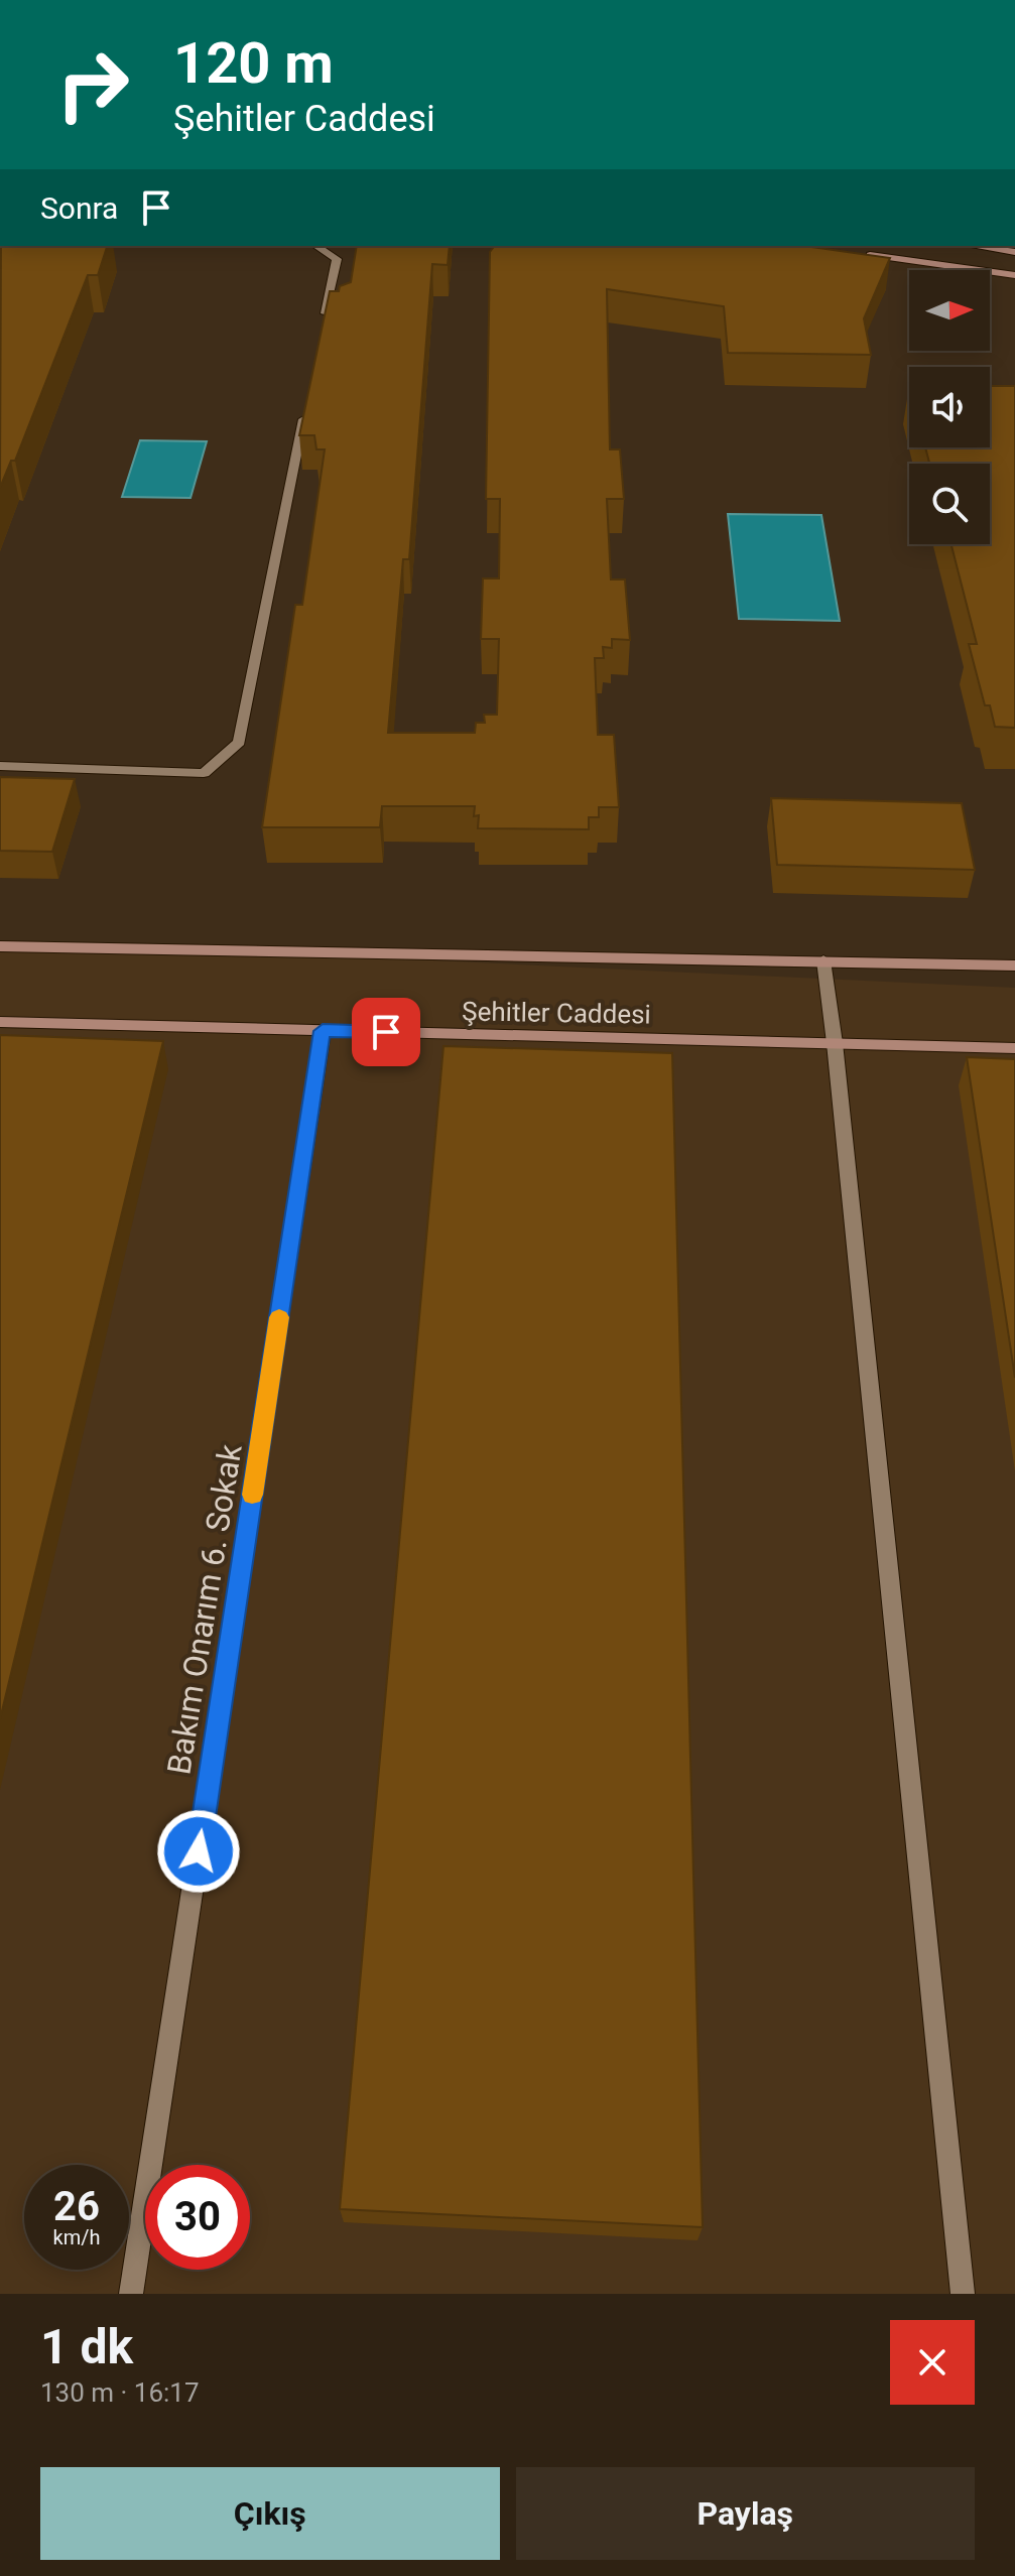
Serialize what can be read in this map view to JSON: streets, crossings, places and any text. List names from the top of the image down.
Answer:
{
  "streets": {
    "street": ["Şehitler Caddesi", "Bakım Onarım 6. Sokak"]
  },
  "crossings": [
    ["Şehitler Caddesi", "Bakım Onarım 6. Sokak"]
  ],
  "north": "right",
  "page": {
    "turn": ["120 m", "Şehitler Caddesi"],
    "then": "Sonra",
    "speed": "26 km/h",
    "limit": "30",
    "heading": ["1 dk", "130 m · 16:17"],
    "buttons": ["Çıkış", "Paylaş"]
  }
}
